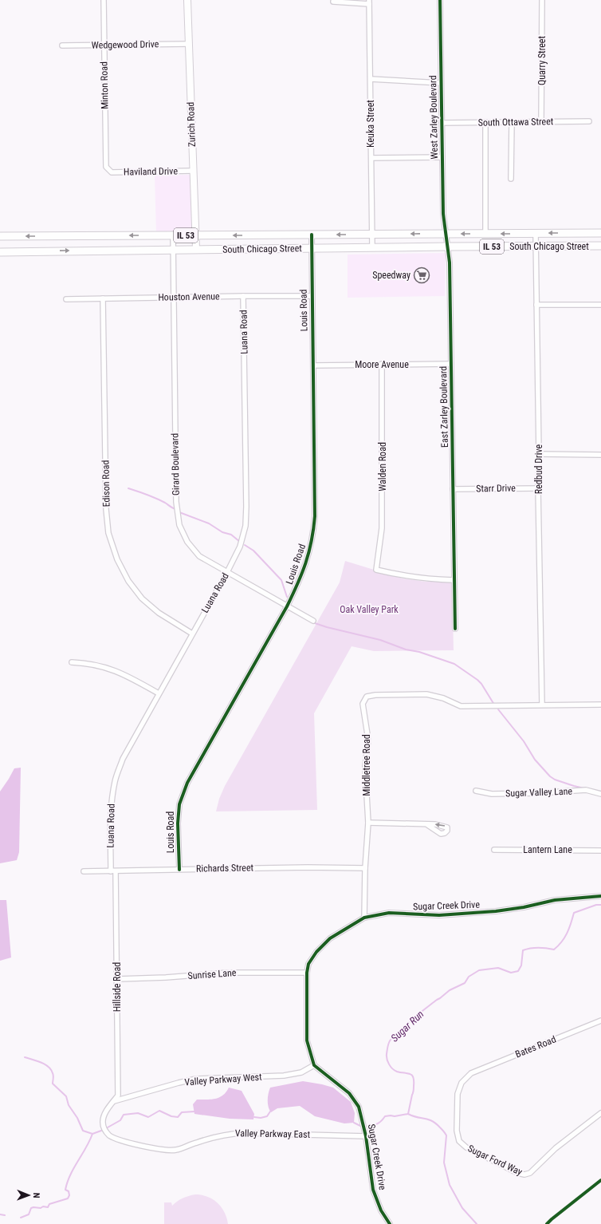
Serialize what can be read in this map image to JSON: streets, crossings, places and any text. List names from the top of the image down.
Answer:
{
  "streets": {
    "main road": ["IL 53", "South Chicago Street"],
    "street": [
      "Wedgewood Drive",
      "Quarry Street",
      "Minton Road",
      "West Zarley Boulevard",
      "South Ottawa Street",
      "Keuka Street",
      "Zurich Road",
      "Haviland Drive",
      "Houston Avenue",
      "Louis Road",
      "Luana Road",
      "Moore Avenue",
      "East Zarley Boulevard",
      "Girard Boulevard",
      "Walden Road",
      "Redbud Drive",
      "Edison Road",
      "Starr Drive",
      "Middletree Road",
      "Sugar Valley Lane",
      "Lantern Lane",
      "Richards Street",
      "Sugar Creek Drive",
      "Sunrise Lane",
      "Hillside Road",
      "Bates Road",
      "Valley Parkway West",
      "Valley Parkway East",
      "Sugar Ford Way"
    ]
  },
  "crossings": [
    ["Wedgewood Drive", "Minton Road"],
    ["Wedgewood Drive", "Zurich Road"],
    ["Quarry Street", "South Ottawa Street"],
    ["Minton Road", "Haviland Drive"],
    ["West Zarley Boulevard", "South Ottawa Street"],
    ["West Zarley Boulevard", "South Chicago Street"],
    ["West Zarley Boulevard", "East Zarley Boulevard"],
    ["Keuka Street", "South Chicago Street"],
    ["Zurich Road", "Haviland Drive"],
    ["Zurich Road", "South Chicago Street"],
    ["South Chicago Street", "Louis Road"],
    ["South Chicago Street", "East Zarley Boulevard"],
    ["South Chicago Street", "Girard Boulevard"],
    ["South Chicago Street", "Redbud Drive"],
    ["Houston Avenue", "Louis Road"],
    ["Houston Avenue", "Luana Road"],
    ["Houston Avenue", "Girard Boulevard"],
    ["Houston Avenue", "Edison Road"],
    ["Louis Road", "Moore Avenue"],
    ["Louis Road", "Girard Boulevard"],
    ["Louis Road", "Richards Street"],
    ["Luana Road", "Girard Boulevard"],
    ["Luana Road", "Edison Road"],
    ["Luana Road", "Richards Street"],
    ["Luana Road", "Hillside Road"],
    ["Moore Avenue", "East Zarley Boulevard"],
    ["Moore Avenue", "Walden Road"],
    ["East Zarley Boulevard", "Walden Road"],
    ["East Zarley Boulevard", "Starr Drive"],
    ["Redbud Drive", "Starr Drive"],
    ["Redbud Drive", "Middletree Road"],
    ["Middletree Road", "Richards Street"],
    ["Middletree Road", "Sugar Creek Drive"],
    ["Richards Street", "Hillside Road"],
    ["Sugar Creek Drive", "Sunrise Lane"],
    ["Sugar Creek Drive", "Valley Parkway West"],
    ["Sugar Creek Drive", "Valley Parkway East"],
    ["Sunrise Lane", "Hillside Road"],
    ["Hillside Road", "Valley Parkway West"],
    ["Hillside Road", "Valley Parkway East"],
    ["Bates Road", "Sugar Ford Way"],
    ["Valley Parkway West", "Valley Parkway East"]
  ],
  "water": ["Sugar Run"],
  "parks": ["Oak Valley Park"],
  "places": {
    "supermarket": ["Speedway"]
  },
  "north": "right"
}
